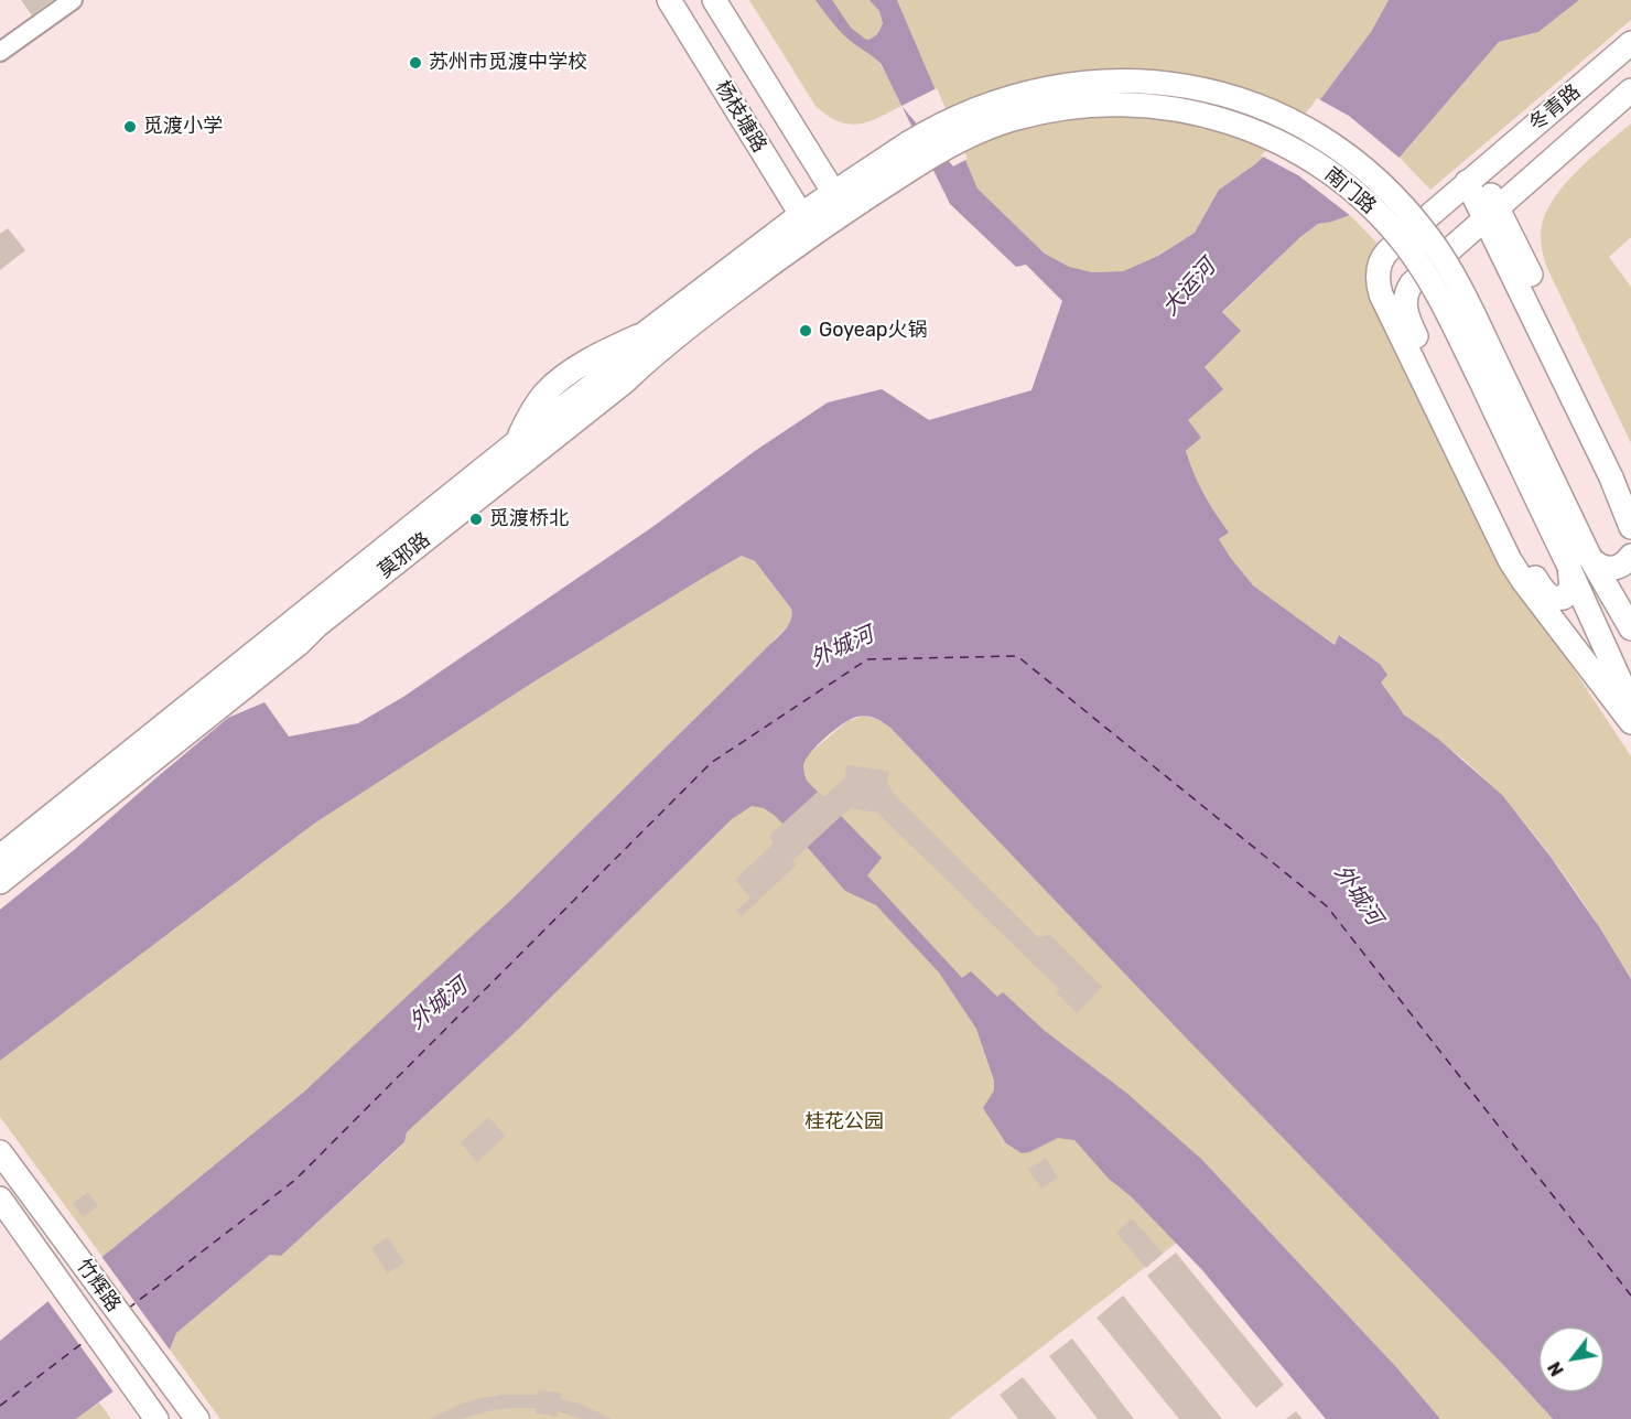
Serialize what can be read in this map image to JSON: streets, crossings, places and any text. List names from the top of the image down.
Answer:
{
  "streets": {
    "main road": [
      "冬青路",
      "杨枝塘路",
      "南门路",
      "莫邪路",
      "竹辉路"
    ]
  },
  "crossings": [
    ["冬青路", "南门路"],
    ["杨枝塘路", "南门路"],
    ["杨枝塘路", "莫邪路"],
    ["南门路", "莫邪路"]
  ],
  "water": ["大运河", "外城河"],
  "parks": ["桂花公园"],
  "places": [
    "苏州市觅渡中学校",
    "觅渡小学",
    "Goyeap火锅",
    "觅渡桥北"
  ],
  "north": "bottom left"
}
